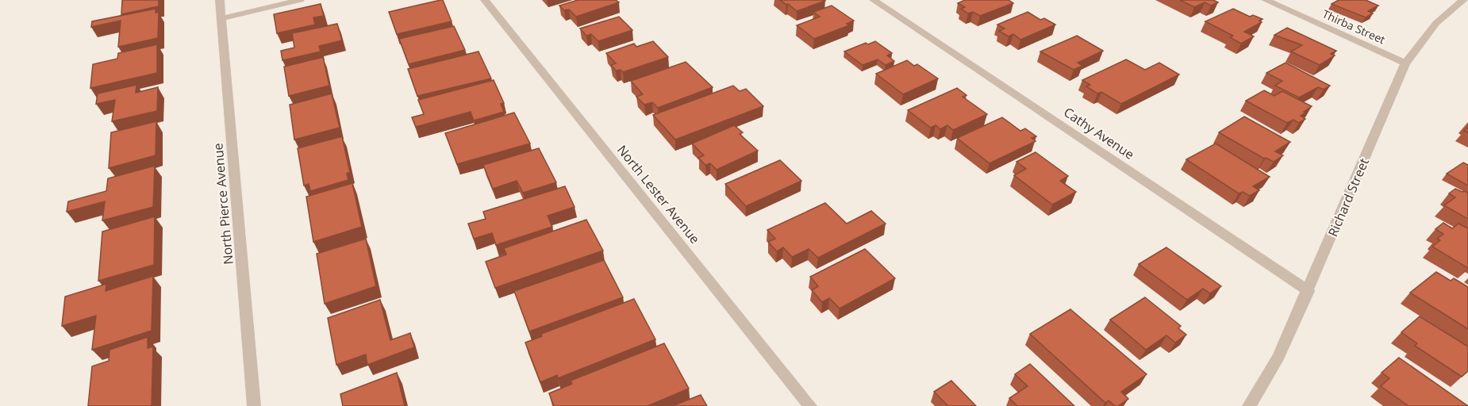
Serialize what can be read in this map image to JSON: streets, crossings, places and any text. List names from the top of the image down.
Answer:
{
  "streets": {
    "street": [
      "Thirba Street",
      "Cathy Avenue",
      "North Lester Avenue",
      "Richard Street",
      "North Pierce Avenue"
    ]
  },
  "crossings": [
    ["Thirba Street", "Richard Street"],
    ["Cathy Avenue", "Richard Street"]
  ]
}
